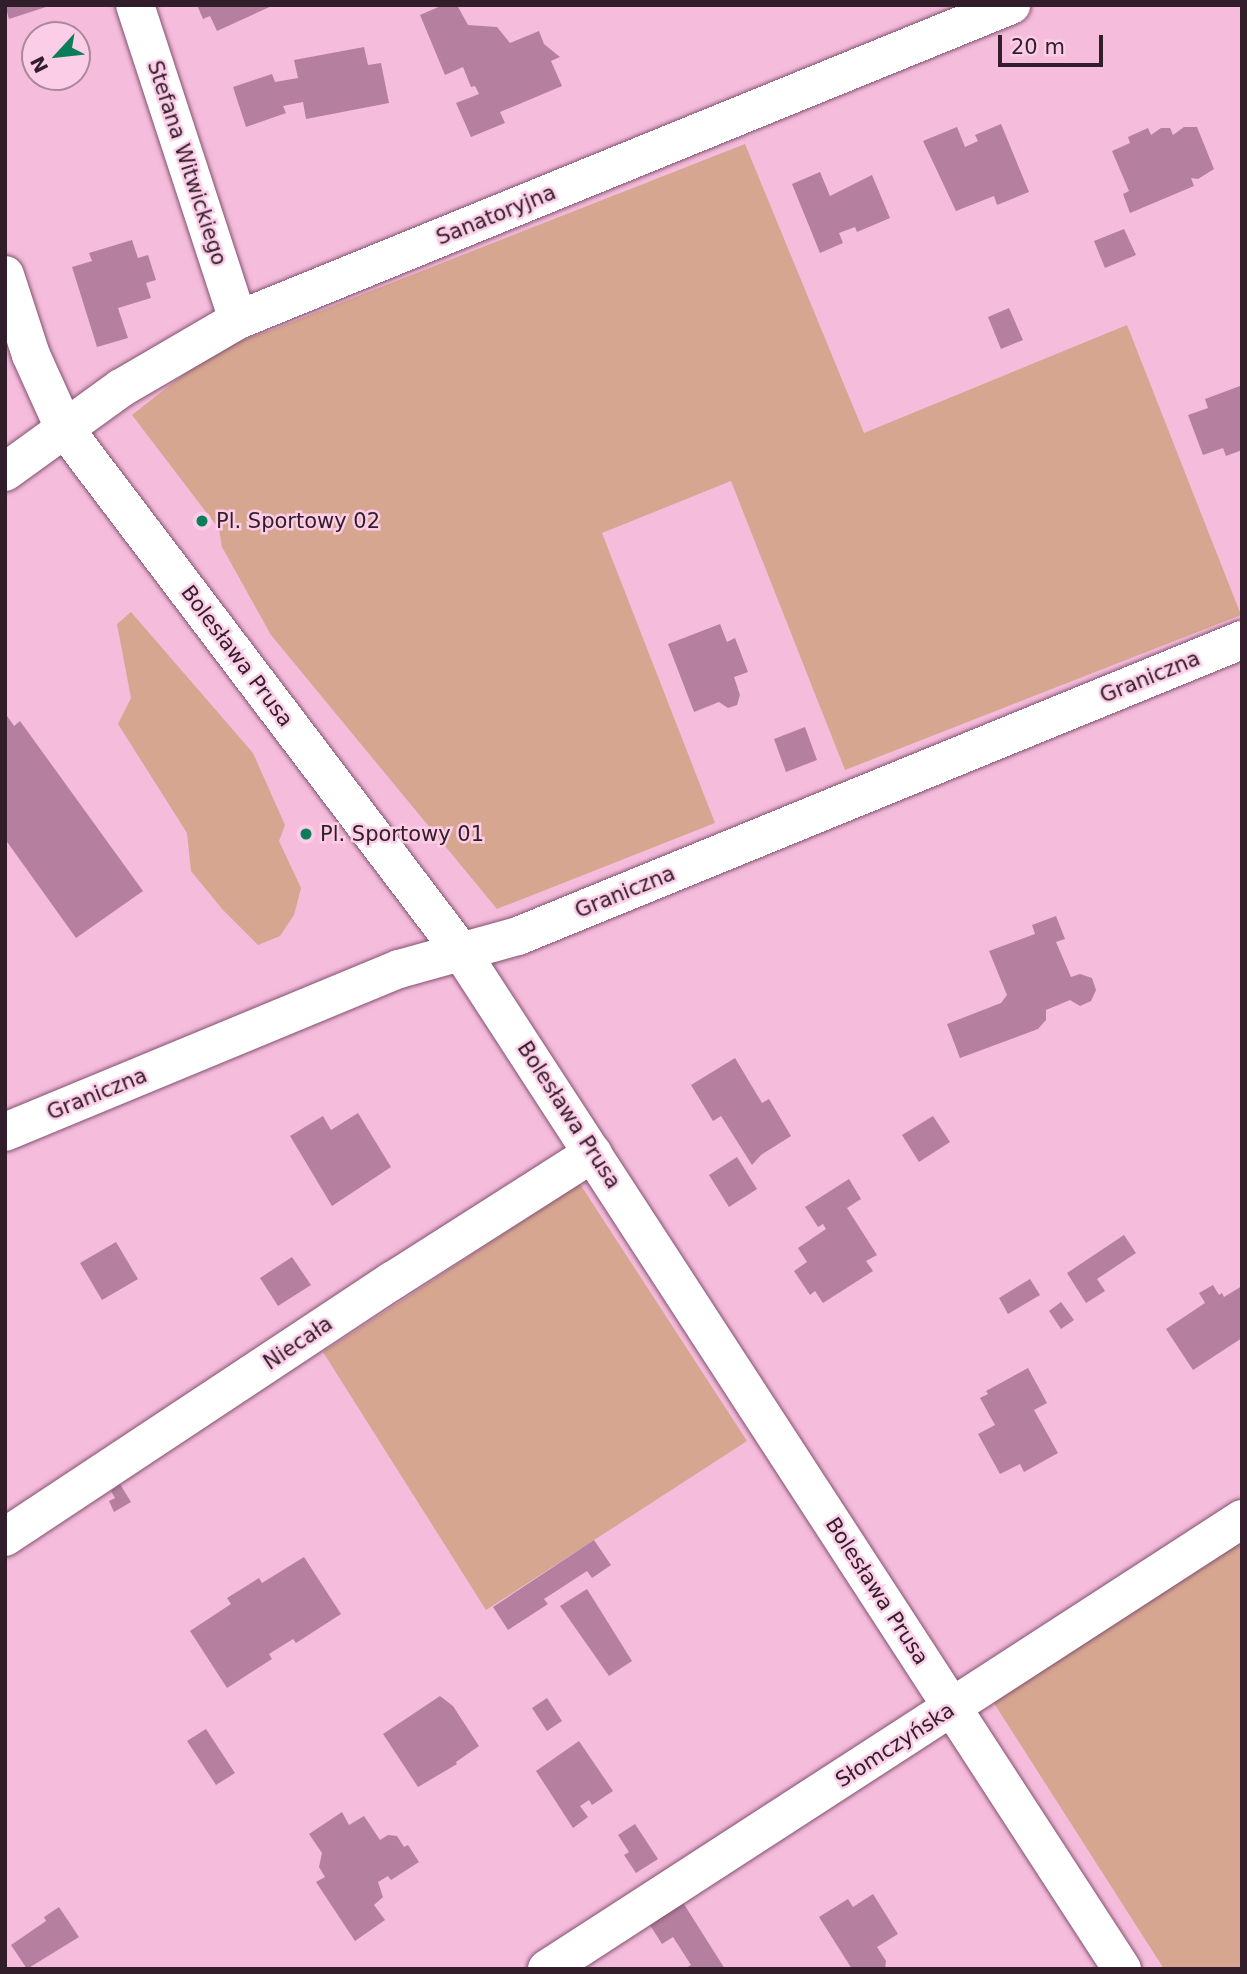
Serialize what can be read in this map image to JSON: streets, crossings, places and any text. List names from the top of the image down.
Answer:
{
  "streets": {
    "street": [
      "Stefana Witwickiego",
      "Sanatoryjna",
      "Bolesława Prusa",
      "Graniczna",
      "Niecała",
      "Słomczyńska"
    ]
  },
  "crossings": [
    ["Stefana Witwickiego", "Sanatoryjna"],
    ["Sanatoryjna", "Bolesława Prusa"],
    ["Bolesława Prusa", "Graniczna"],
    ["Bolesława Prusa", "Niecała"],
    ["Bolesława Prusa", "Słomczyńska"]
  ],
  "places": ["Pl. Sportowy 02", "Pl. Sportowy 01"],
  "scale_bar": "20 m",
  "north": "bottom left"
}
